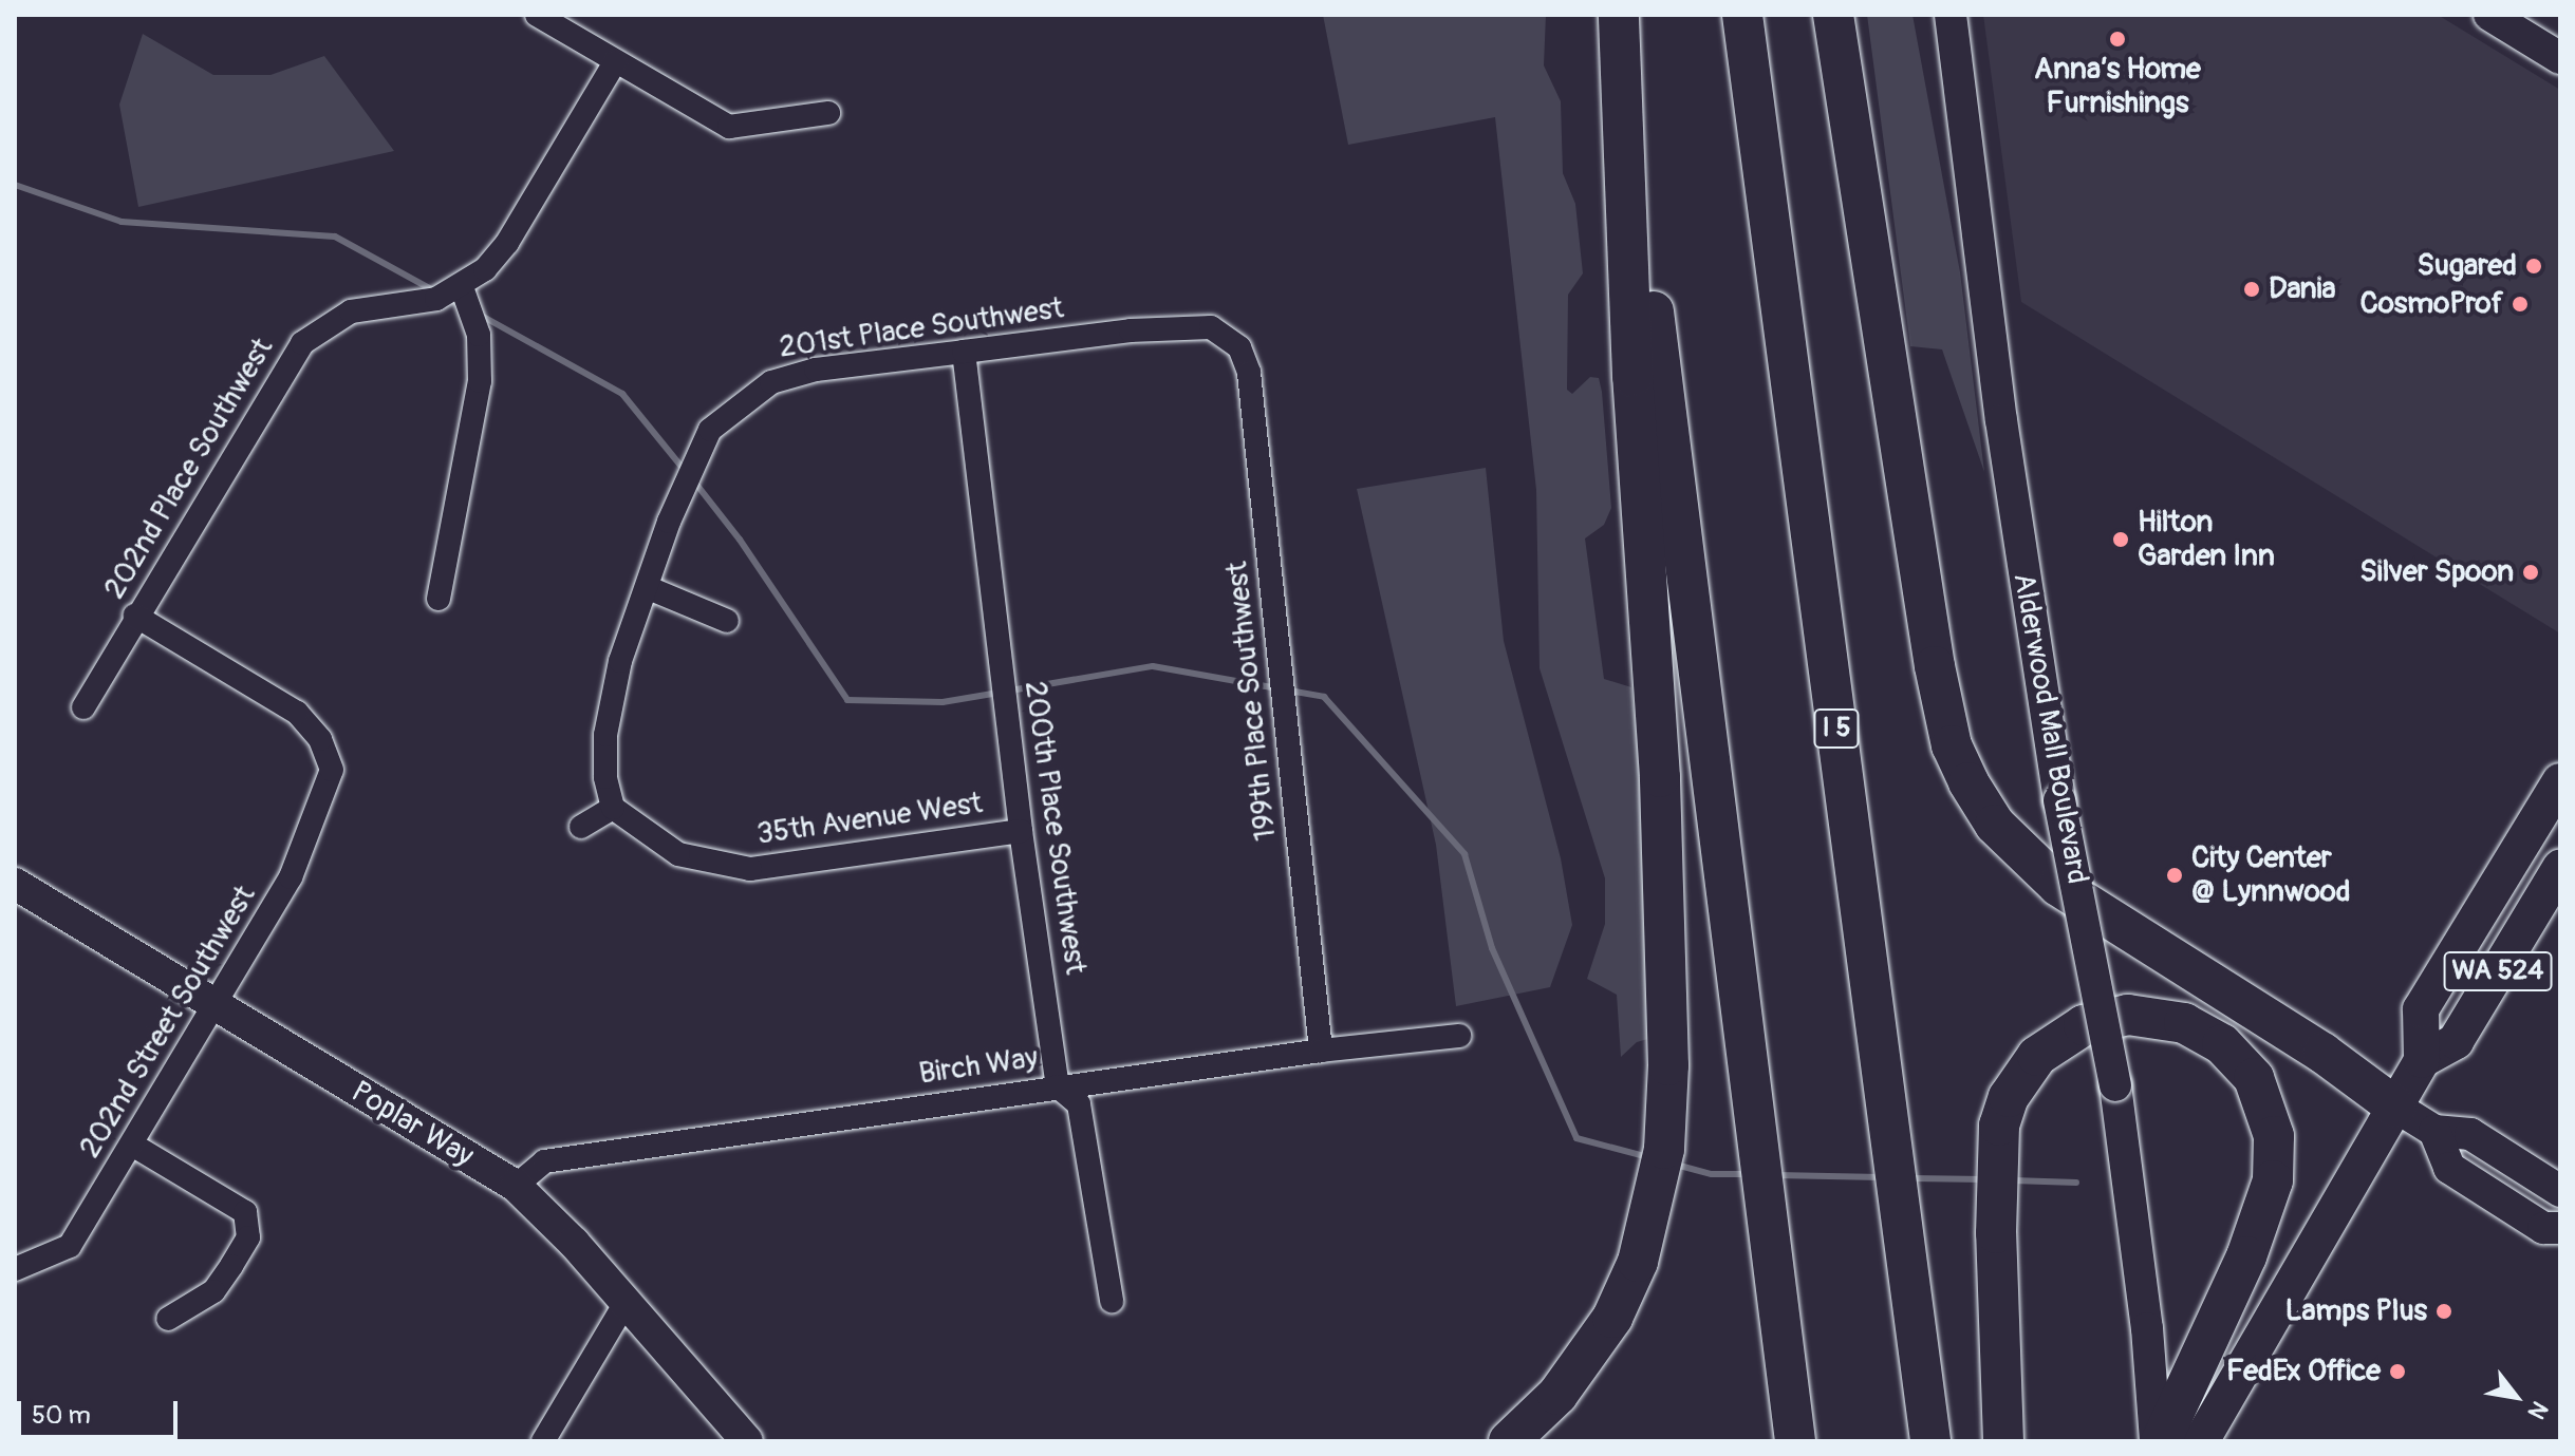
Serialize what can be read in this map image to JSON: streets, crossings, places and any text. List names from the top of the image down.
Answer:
{
  "streets": {
    "highway": ["I 5"],
    "main road": ["Alderwood Mall Boulevard", "WA 524", "Poplar Way"],
    "street": [
      "201st Place Southwest",
      "202nd Place Southwest",
      "199th Place Southwest",
      "35th Avenue West",
      "200th Place Southwest",
      "202nd Street Southwest",
      "Birch Way"
    ]
  },
  "crossings": [
    ["201st Place Southwest", "199th Place Southwest"],
    ["201st Place Southwest", "35th Avenue West"],
    ["201st Place Southwest", "200th Place Southwest"],
    ["202nd Place Southwest", "202nd Street Southwest"],
    ["199th Place Southwest", "Birch Way"],
    ["35th Avenue West", "200th Place Southwest"],
    ["200th Place Southwest", "Birch Way"],
    ["202nd Street Southwest", "Poplar Way"],
    ["Birch Way", "Poplar Way"]
  ],
  "places": [
    "Anna’s Home Furnishings",
    "Sugared",
    "Dania",
    "CosmoProf",
    "Hilton Garden Inn",
    "Silver Spoon",
    "City Center @ Lynnwood",
    "Lamps Plus",
    "FedEx Office"
  ],
  "scale_bar": "50 m",
  "north": "bottom right"
}
